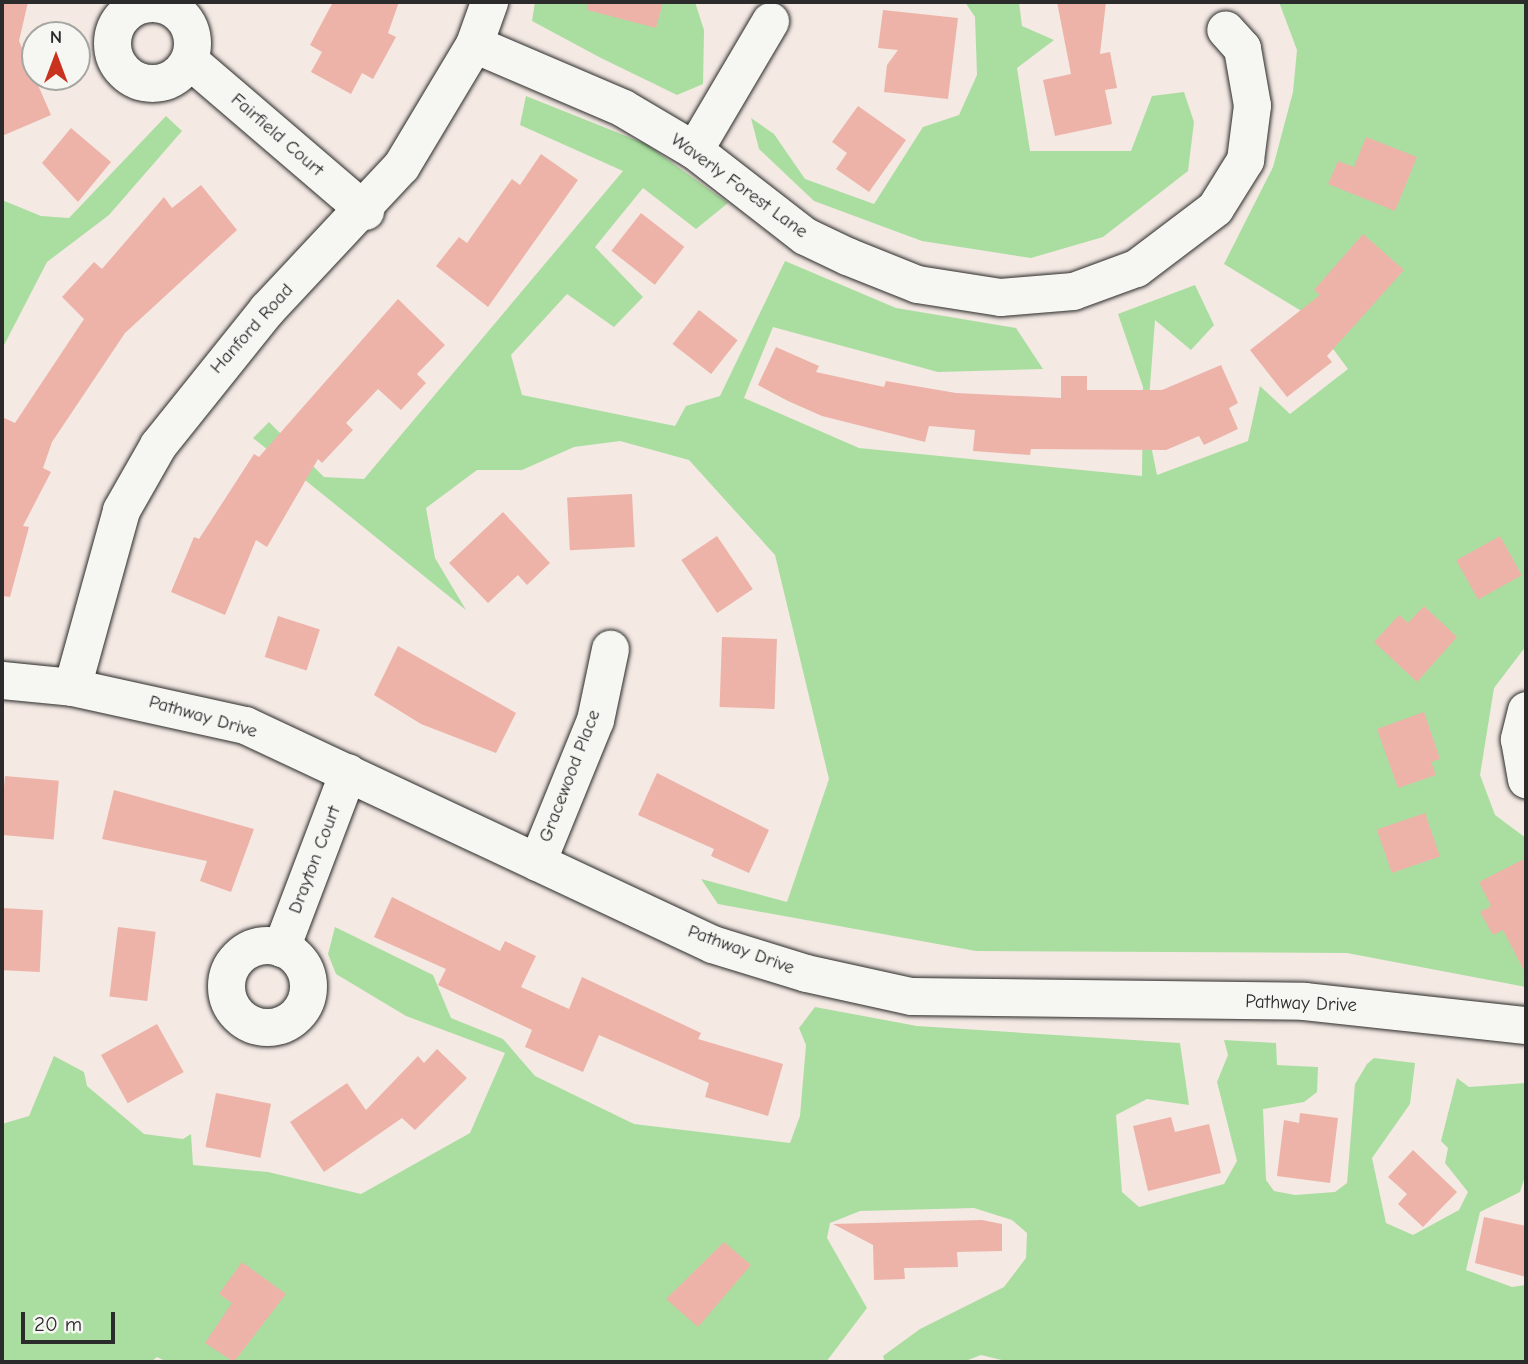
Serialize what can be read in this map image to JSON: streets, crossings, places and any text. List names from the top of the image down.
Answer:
{
  "streets": {
    "street": [
      "Fairfield Court",
      "Waverly Forest Lane",
      "Hanford Road",
      "Pathway Drive",
      "Gracewood Place",
      "Drayton Court"
    ]
  },
  "crossings": [
    ["Fairfield Court", "Hanford Road"],
    ["Waverly Forest Lane", "Hanford Road"],
    ["Hanford Road", "Pathway Drive"],
    ["Pathway Drive", "Gracewood Place"],
    ["Pathway Drive", "Drayton Court"]
  ],
  "scale_bar": "20 m",
  "north": "top"
}
